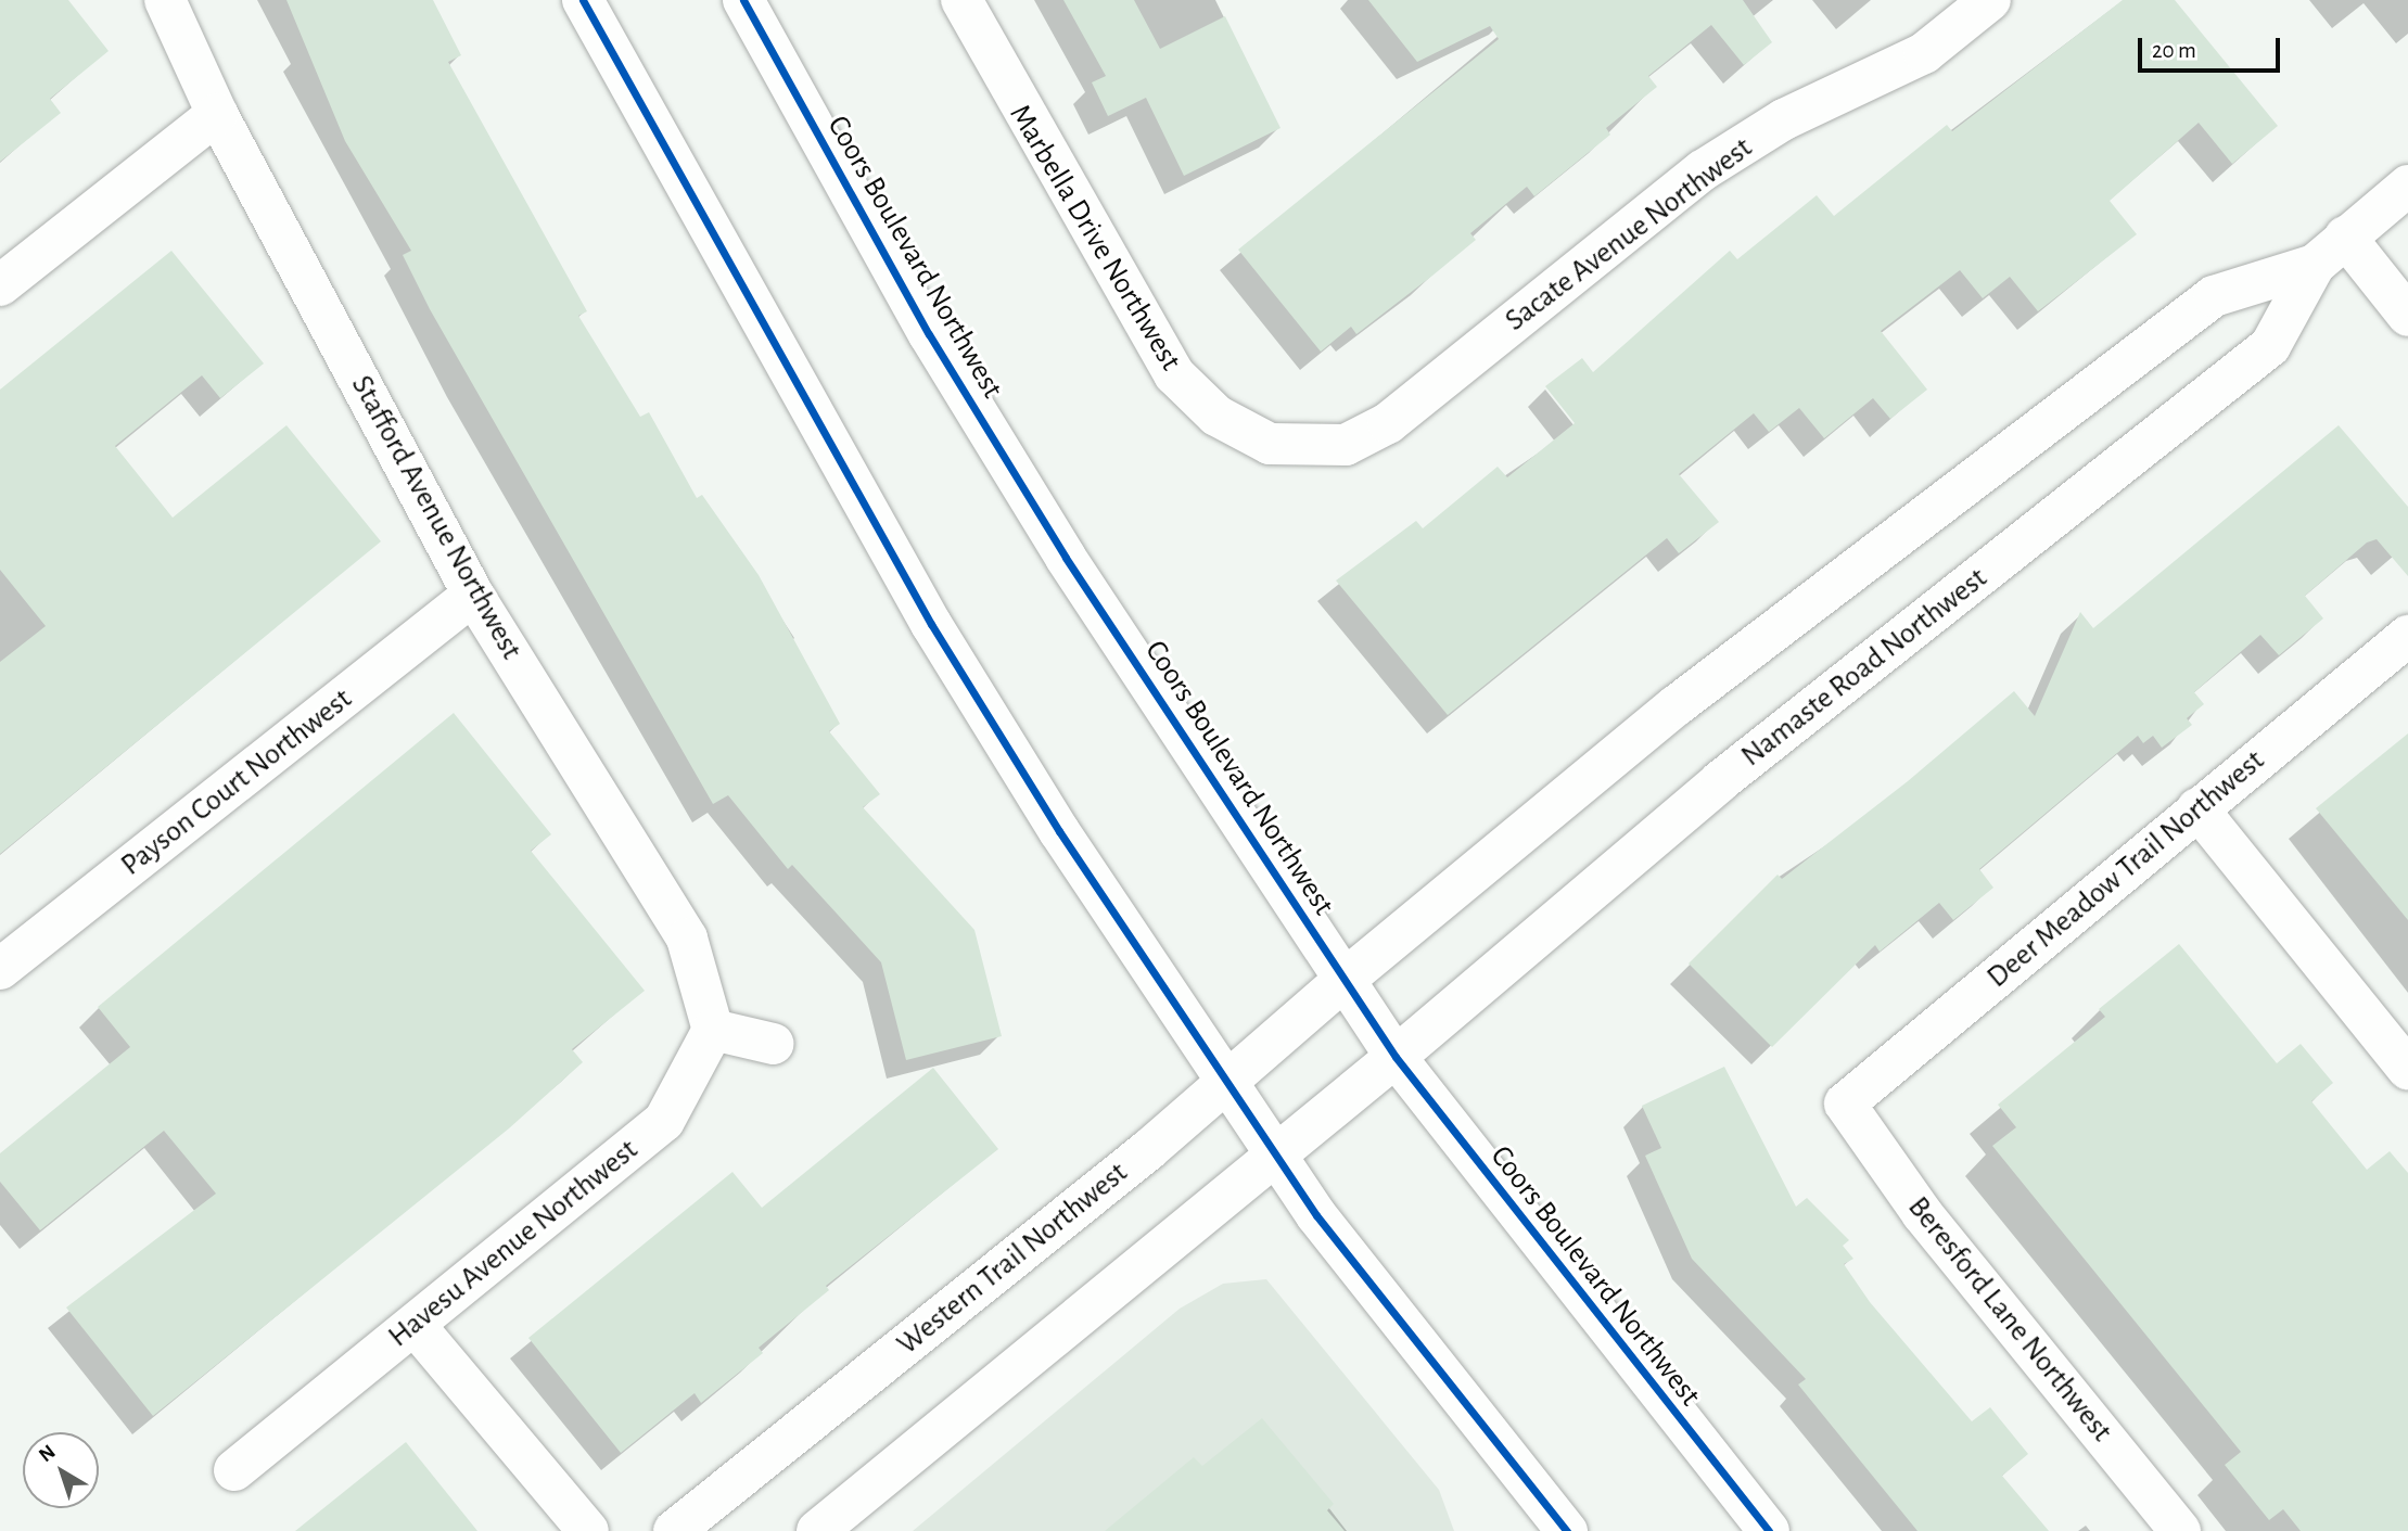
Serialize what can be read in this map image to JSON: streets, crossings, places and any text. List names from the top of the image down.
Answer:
{
  "streets": {
    "street": [
      "Sacate Avenue Northwest",
      "Marbella Drive Northwest",
      "Coors Boulevard Northwest",
      "Stafford Avenue Northwest",
      "Namaste Road Northwest",
      "Payson Court Northwest",
      "Deer Meadow Trail Northwest",
      "Havesu Avenue Northwest",
      "Western Trail Northwest",
      "Beresford Lane Northwest"
    ]
  },
  "crossings": [
    ["Sacate Avenue Northwest", "Marbella Drive Northwest"],
    ["Coors Boulevard Northwest", "Namaste Road Northwest"],
    ["Coors Boulevard Northwest", "Western Trail Northwest"],
    ["Stafford Avenue Northwest", "Payson Court Northwest"],
    ["Stafford Avenue Northwest", "Havesu Avenue Northwest"],
    ["Namaste Road Northwest", "Western Trail Northwest"],
    ["Deer Meadow Trail Northwest", "Beresford Lane Northwest"]
  ],
  "scale_bar": "20 m",
  "north": "top left"
}
